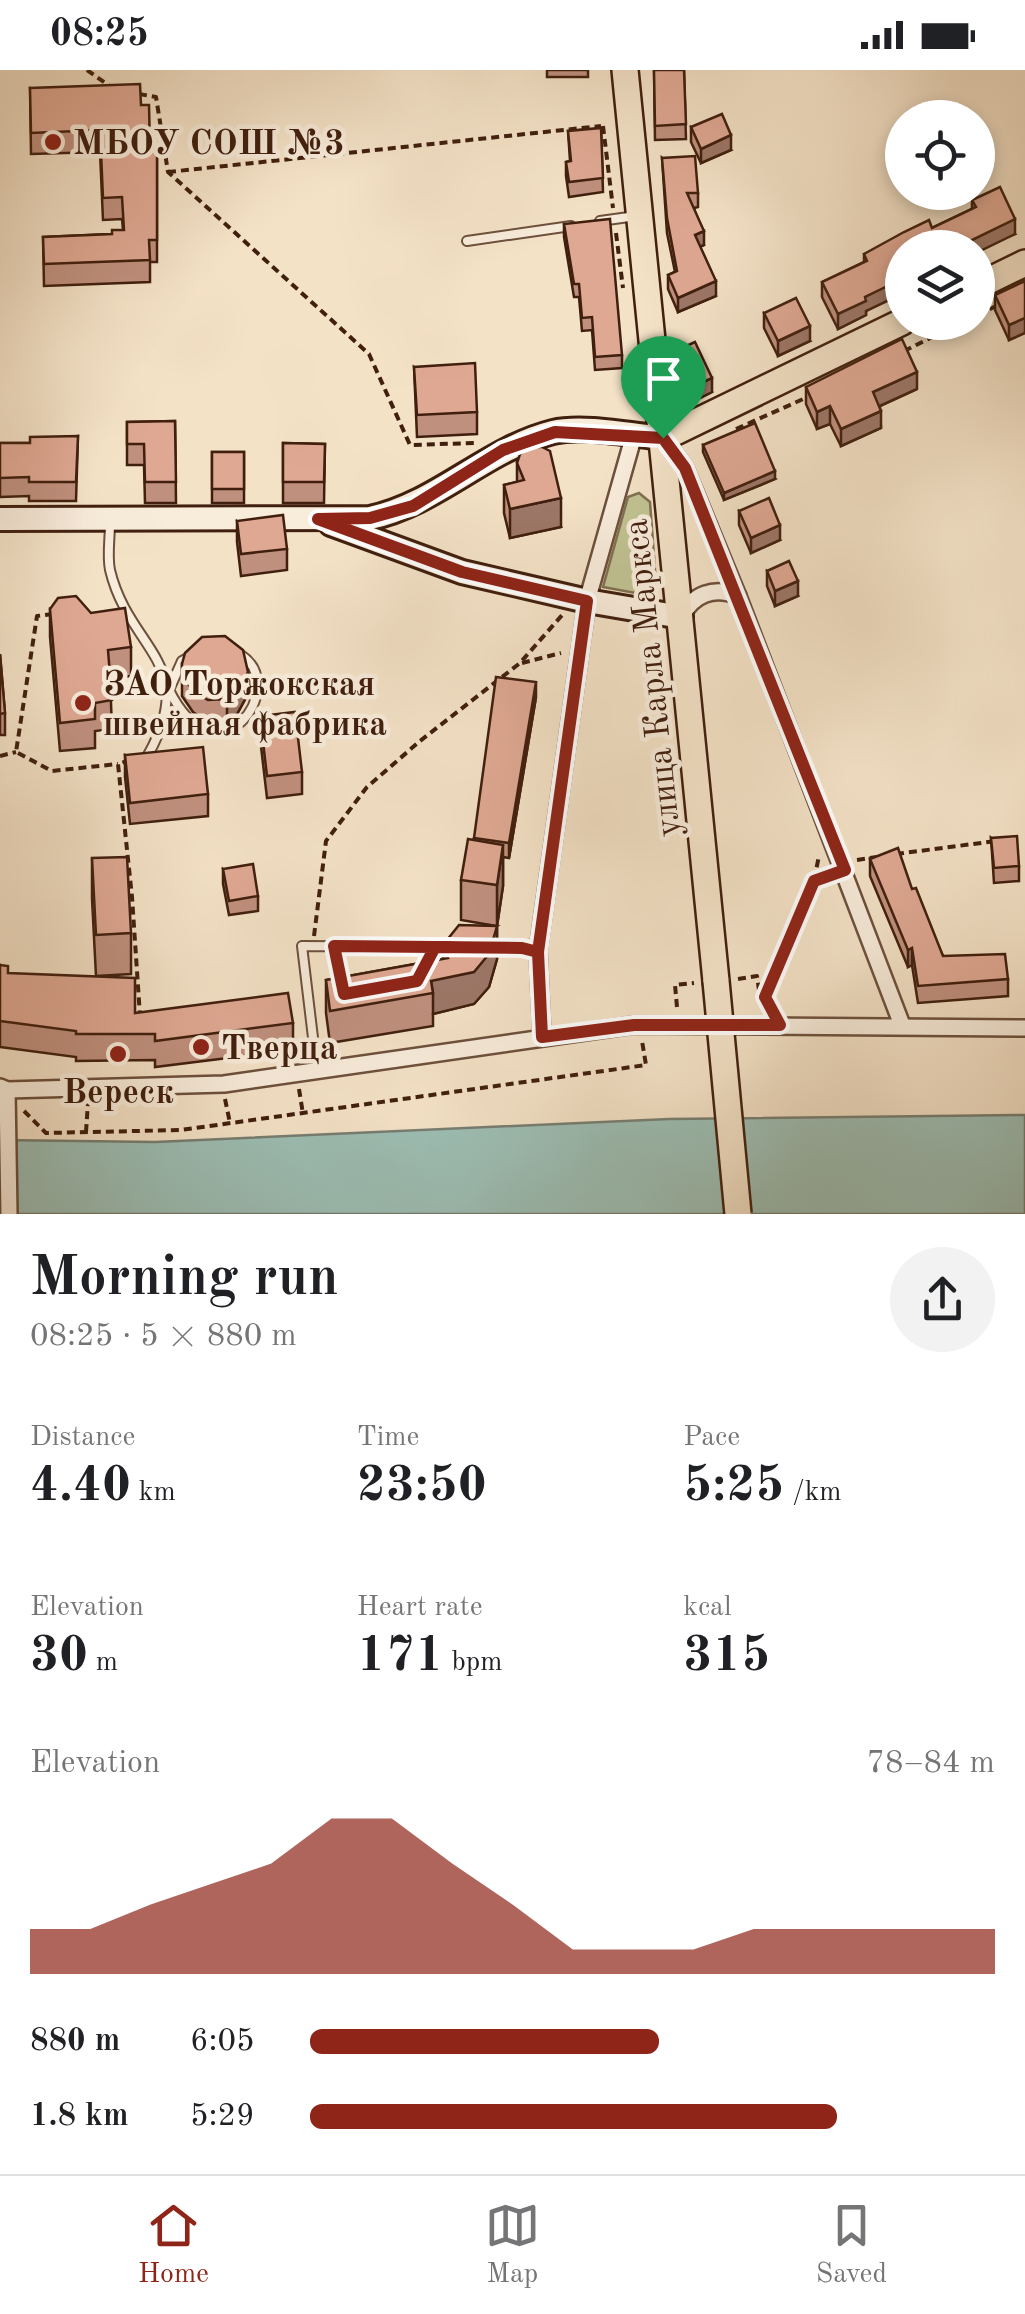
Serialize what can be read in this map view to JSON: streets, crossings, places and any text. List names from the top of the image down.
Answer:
{
  "streets": {
    "main road": ["улица Карла Маркса"]
  },
  "places": [
    "МБОУ СОШ №3",
    "ЗАО Торжокская швейная фабрика",
    "Тверца",
    "Вереск"
  ],
  "page": {
    "status": "08:25",
    "heading": ["Morning run", "08:25 · 5 × 880 m"],
    "stats": [
      ["Distance", "4.40 km"],
      ["Time", "23:50"],
      ["Pace", "5:25 /km"],
      ["Elevation", "30 m"],
      ["Heart rate", "171 bpm"],
      ["kcal", "315"]
    ],
    "chart": ["Elevation", "78–84 m"],
    "list": [
      {
        "name": "880 m",
        "note": "6:05"
      },
      {
        "name": "1.8 km",
        "note": "5:29"
      }
    ],
    "tabs": ["Home", "Map", "Saved"]
  }
}
